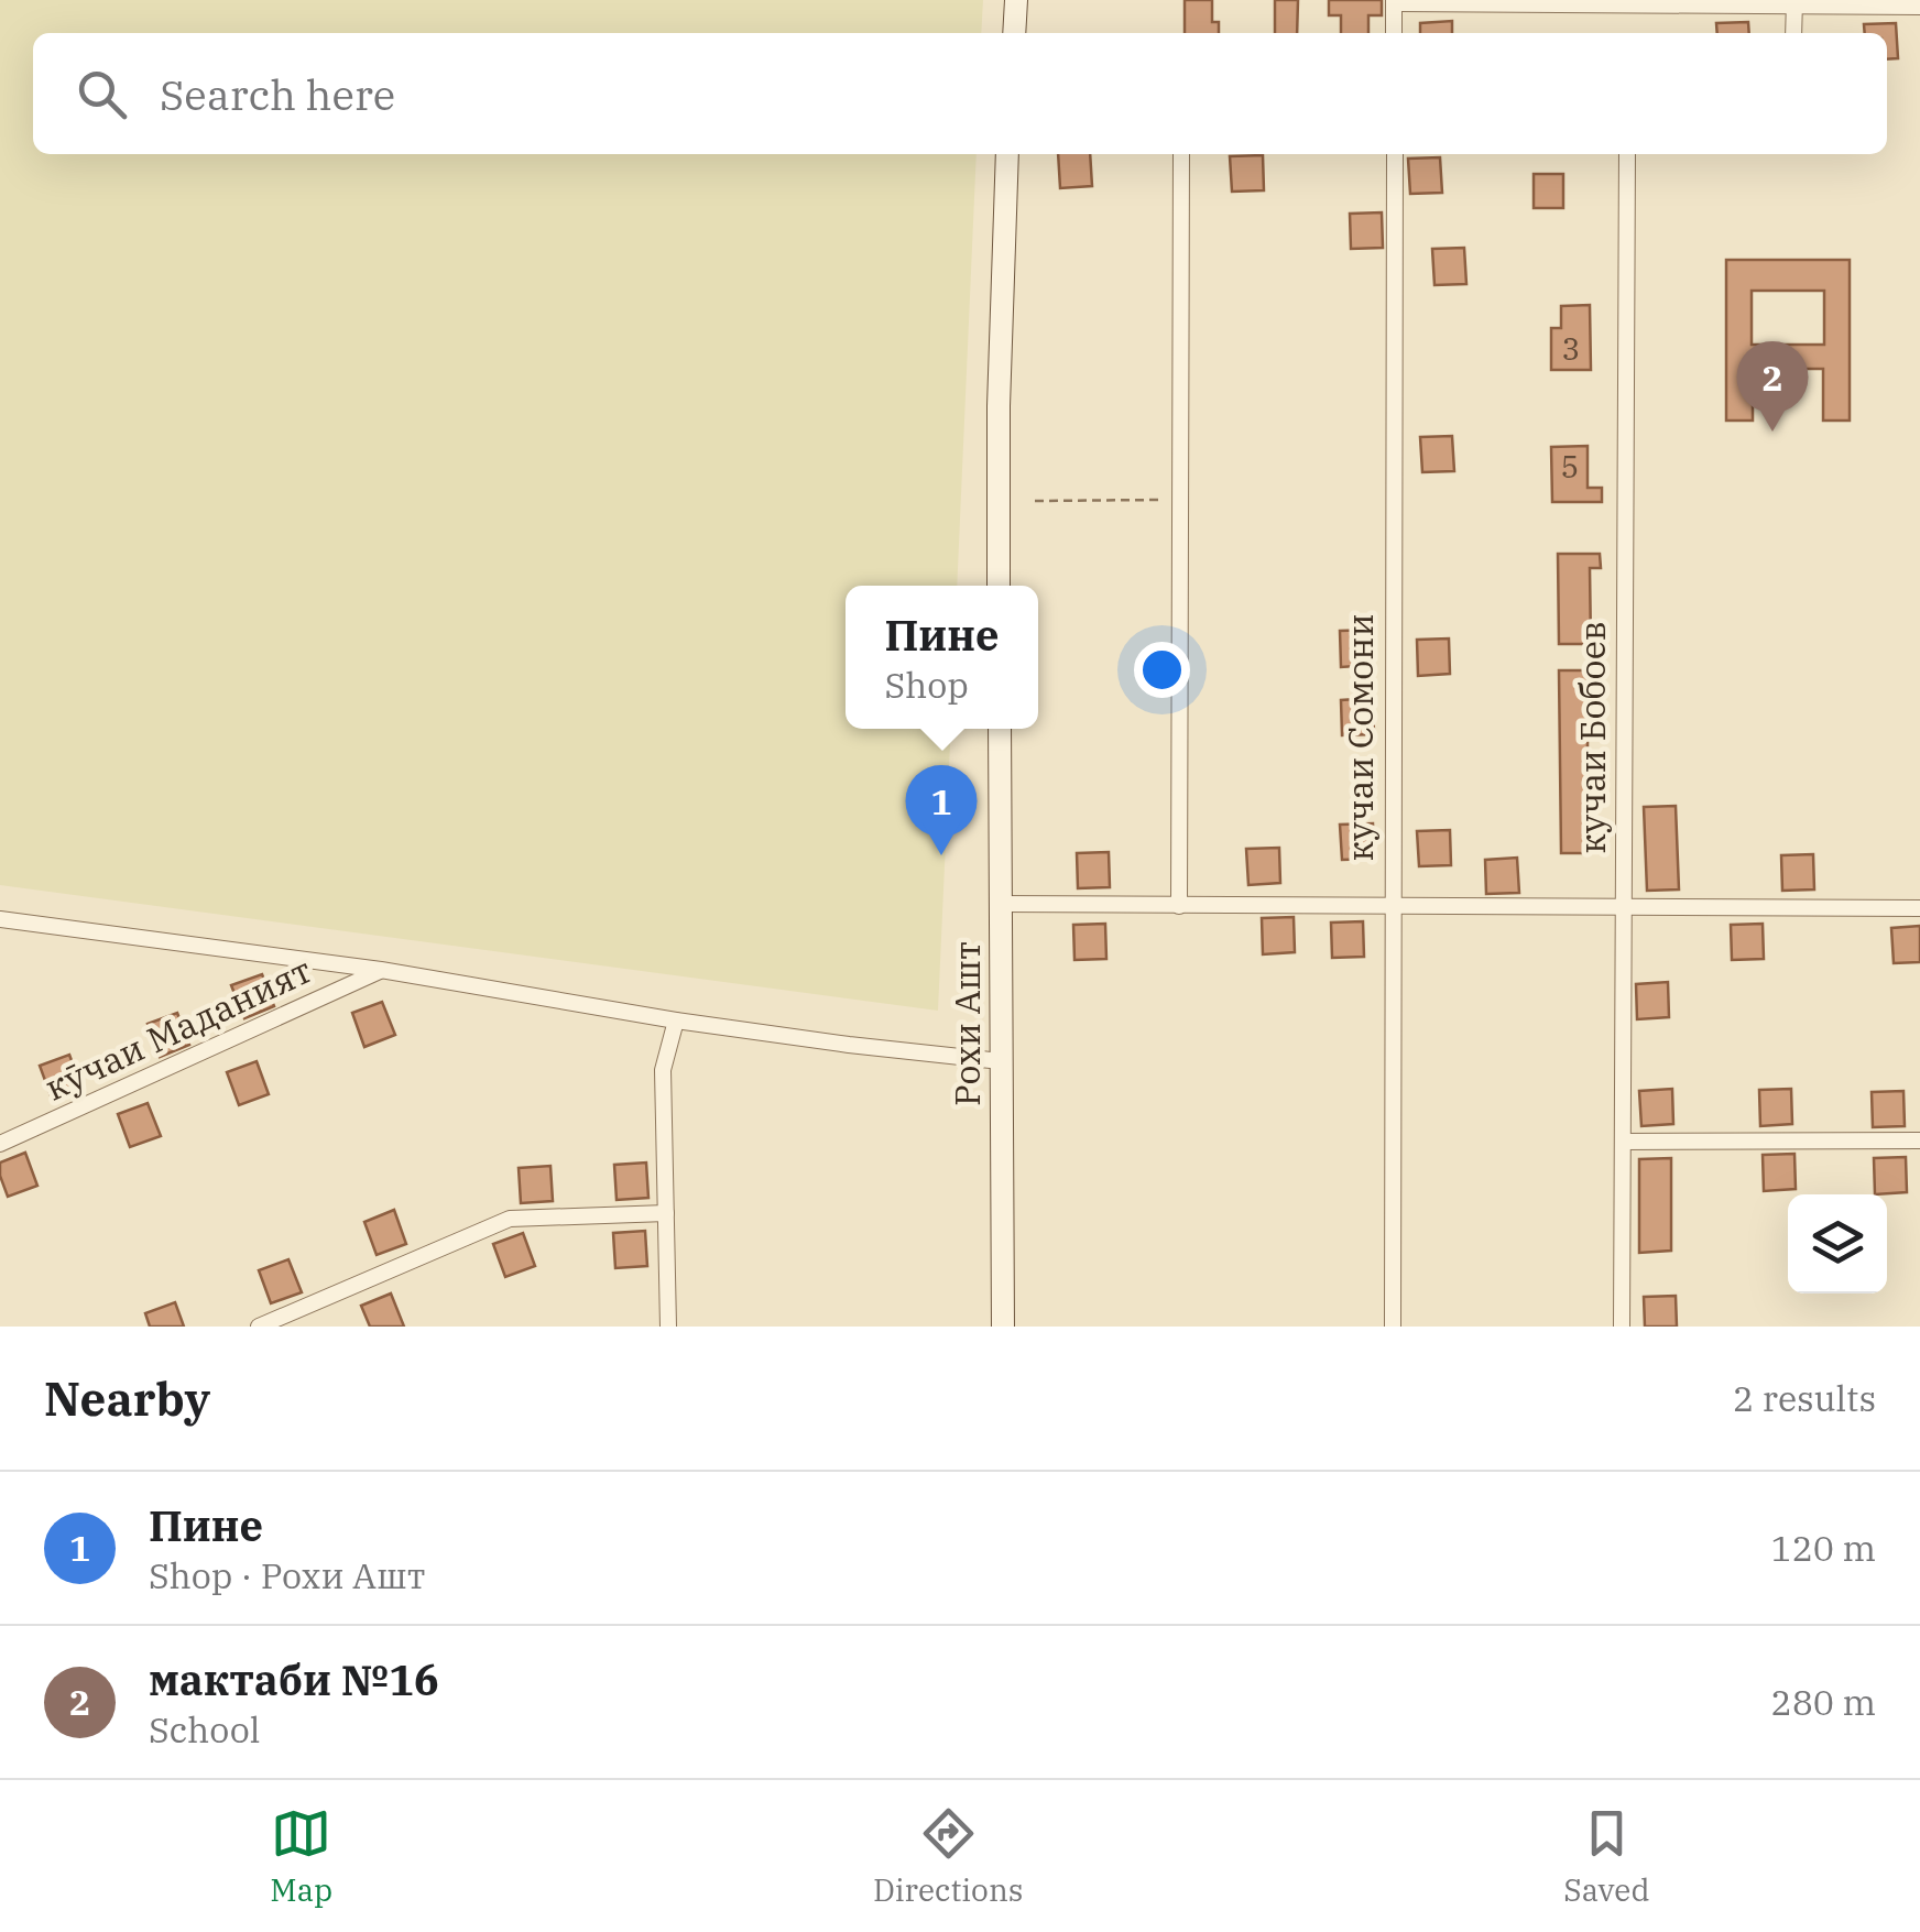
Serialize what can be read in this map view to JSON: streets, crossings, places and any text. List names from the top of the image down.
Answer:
{
  "streets": {
    "main road": ["Рохи Ашт"],
    "street": ["кучаи Сомони", "кучаи Бобоев", "кӯчаи Маданият"]
  },
  "house_numbers": ["3", "5"],
  "page": {
    "search": "Search here",
    "pins": ["2", "1"],
    "popup": ["Пине", "Shop"],
    "heading": ["Nearby", "2 results"],
    "list": [
      {
        "mark": "1",
        "name": "Пине",
        "note": "Shop · Рохи Ашт",
        "value": "120 m"
      },
      {
        "mark": "2",
        "name": "мактаби №16",
        "note": "School",
        "value": "280 m"
      }
    ],
    "nav": ["Map", "Directions", "Saved"]
  }
}
